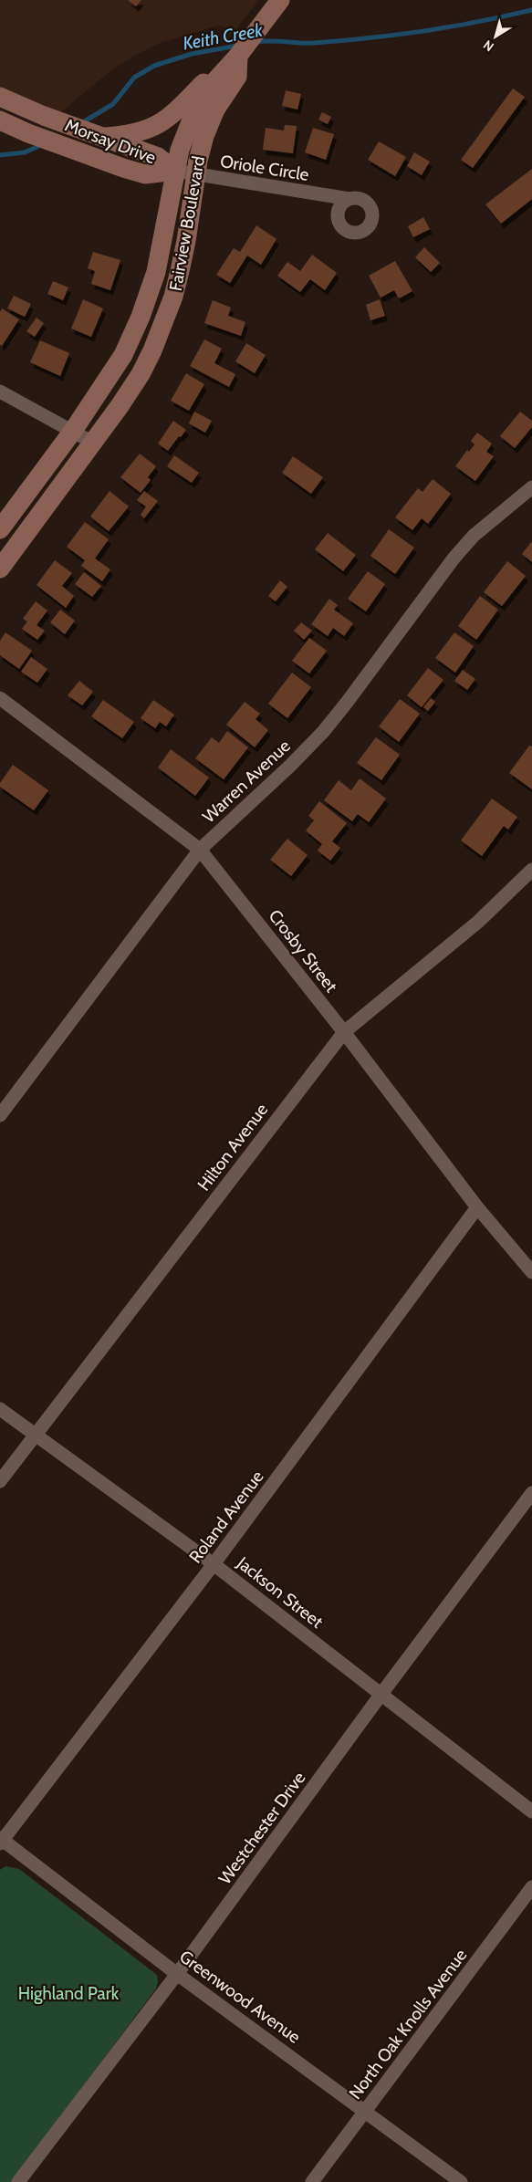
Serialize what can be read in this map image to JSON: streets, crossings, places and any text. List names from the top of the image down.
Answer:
{
  "streets": {
    "street": [
      "Morsay Drive",
      "Oriole Circle",
      "Fairview Boulevard",
      "Warren Avenue",
      "Crosby Street",
      "Hilton Avenue",
      "Roland Avenue",
      "Jackson Street",
      "Westchester Drive",
      "Greenwood Avenue",
      "North Oak Knolls Avenue"
    ]
  },
  "crossings": [
    ["Morsay Drive", "Oriole Circle"],
    ["Morsay Drive", "Fairview Boulevard"],
    ["Oriole Circle", "Fairview Boulevard"],
    ["Warren Avenue", "Crosby Street"],
    ["Crosby Street", "Hilton Avenue"],
    ["Crosby Street", "Roland Avenue"],
    ["Hilton Avenue", "Jackson Street"],
    ["Roland Avenue", "Jackson Street"],
    ["Roland Avenue", "Greenwood Avenue"],
    ["Jackson Street", "Westchester Drive"],
    ["Westchester Drive", "Greenwood Avenue"],
    ["Greenwood Avenue", "North Oak Knolls Avenue"]
  ],
  "water": ["Keith Creek"],
  "parks": ["Highland Park"],
  "north": "bottom left"
}
